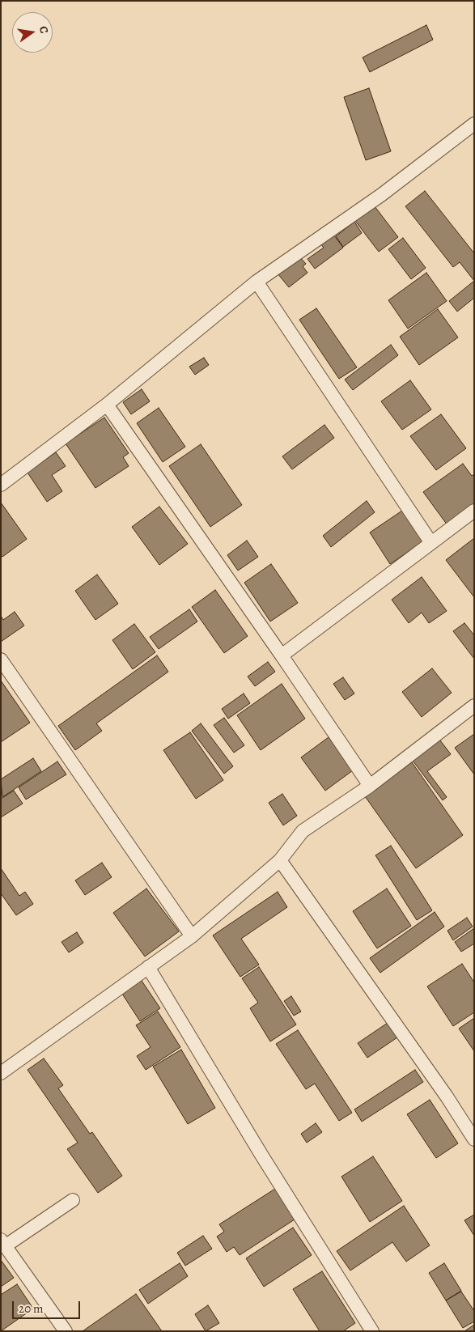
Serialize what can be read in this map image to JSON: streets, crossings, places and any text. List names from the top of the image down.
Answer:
{
  "scale_bar": "20 m",
  "north": "right"
}
